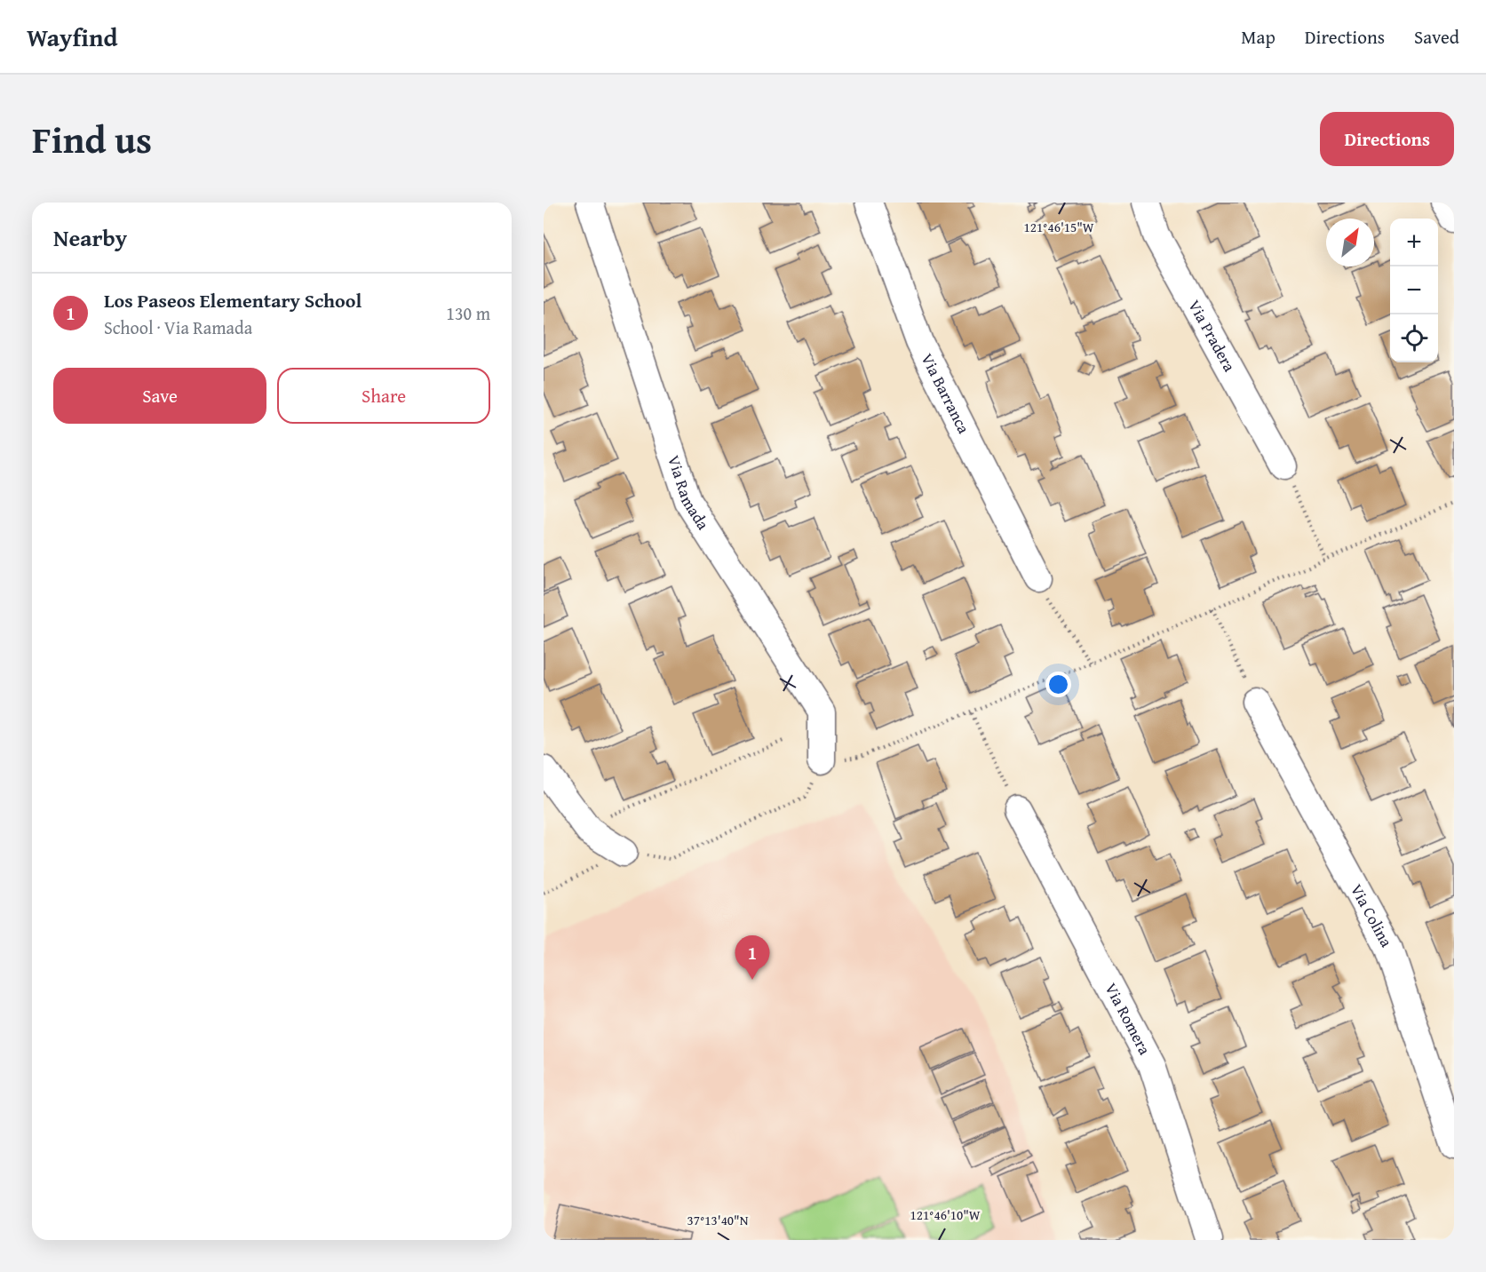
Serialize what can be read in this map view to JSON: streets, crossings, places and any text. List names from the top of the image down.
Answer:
{
  "streets": {
    "street": [
      "Via Pradera",
      "Via Barranca",
      "Via Ramada",
      "Via Colina",
      "Via Romera"
    ]
  },
  "north": "top right",
  "page": {
    "header": "Wayfind",
    "nav": ["Map", "Directions", "Saved"],
    "title": "Find us",
    "buttons": [
      "Directions",
      ["Save", "Share"]
    ],
    "heading": "Nearby",
    "map_buttons": ["+", "−"],
    "list": [
      {
        "mark": "1",
        "name": "Los Paseos Elementary School",
        "note": "School · Via Ramada",
        "value": "130 m"
      }
    ],
    "pins": "1"
  },
  "coordinates": ["121°46'15\"W", "121°46'10\"W", "37°13'40\"N"]
}
